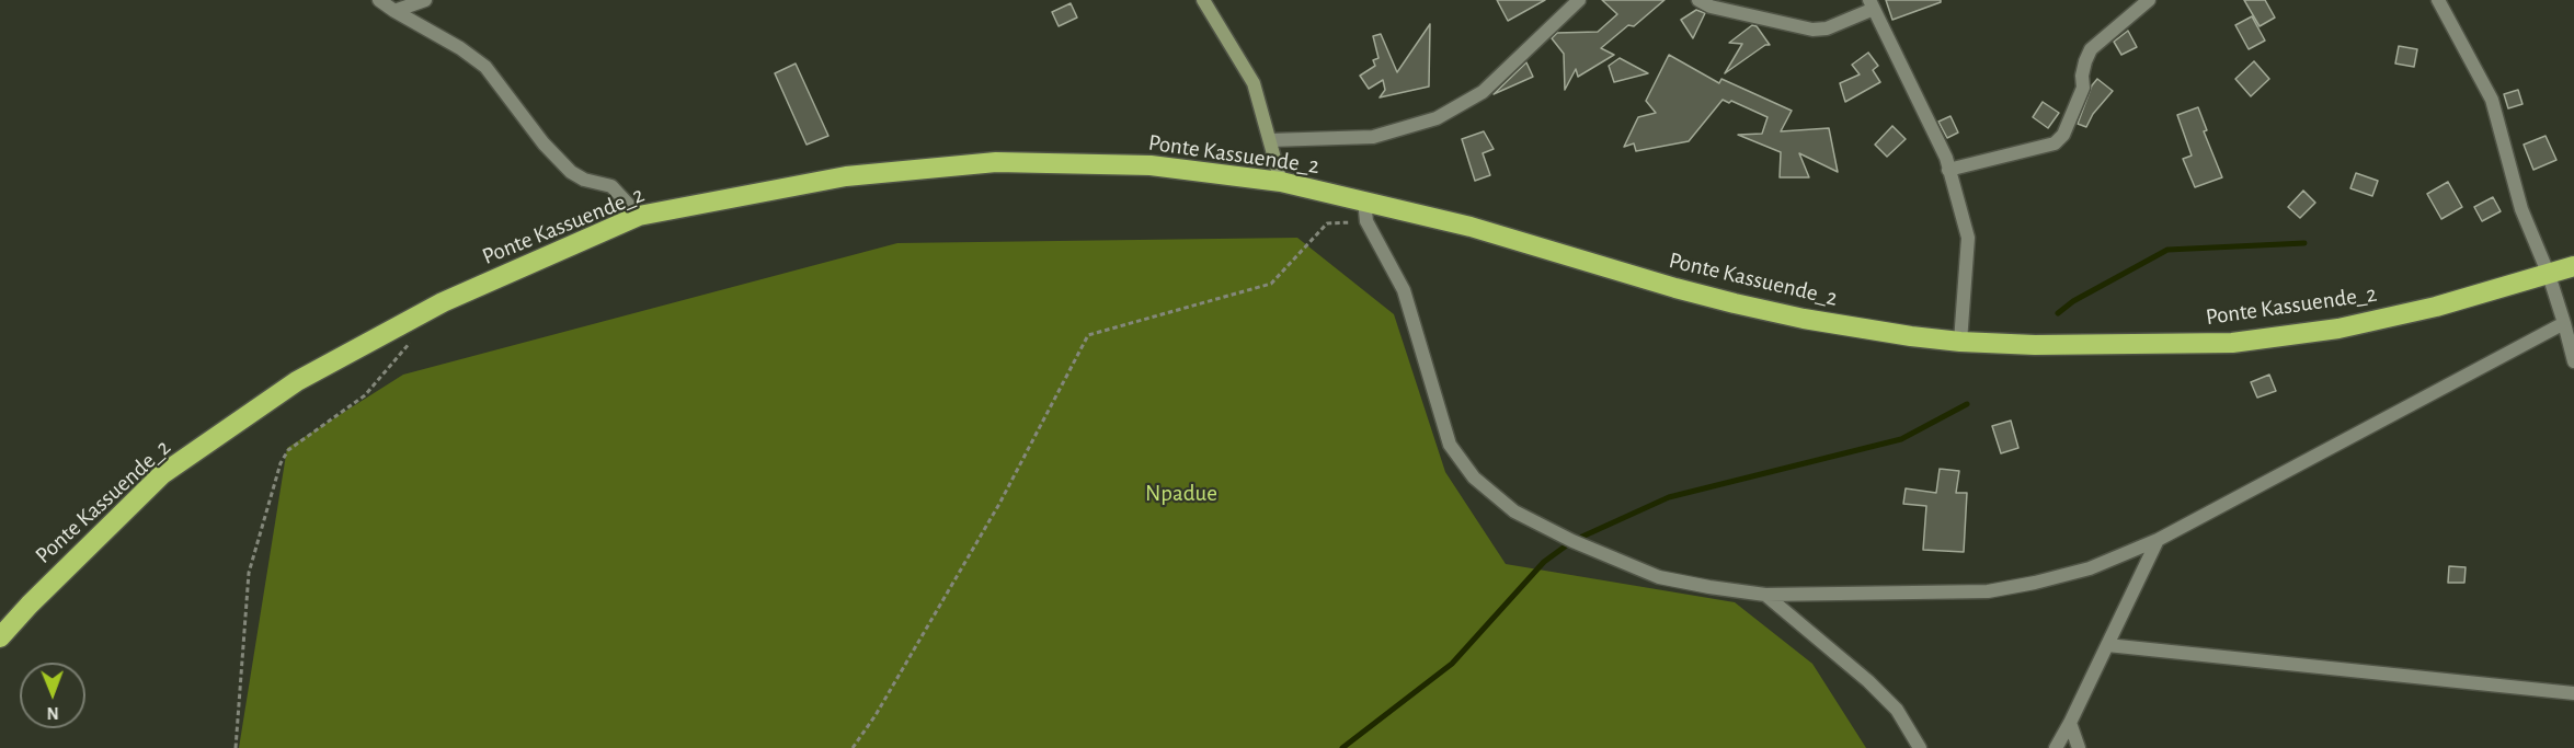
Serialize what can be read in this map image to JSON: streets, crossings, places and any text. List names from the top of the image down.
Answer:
{
  "streets": {
    "highway": ["Ponte Kassuende_2"]
  },
  "parks": ["Npadue"],
  "north": "bottom"
}
